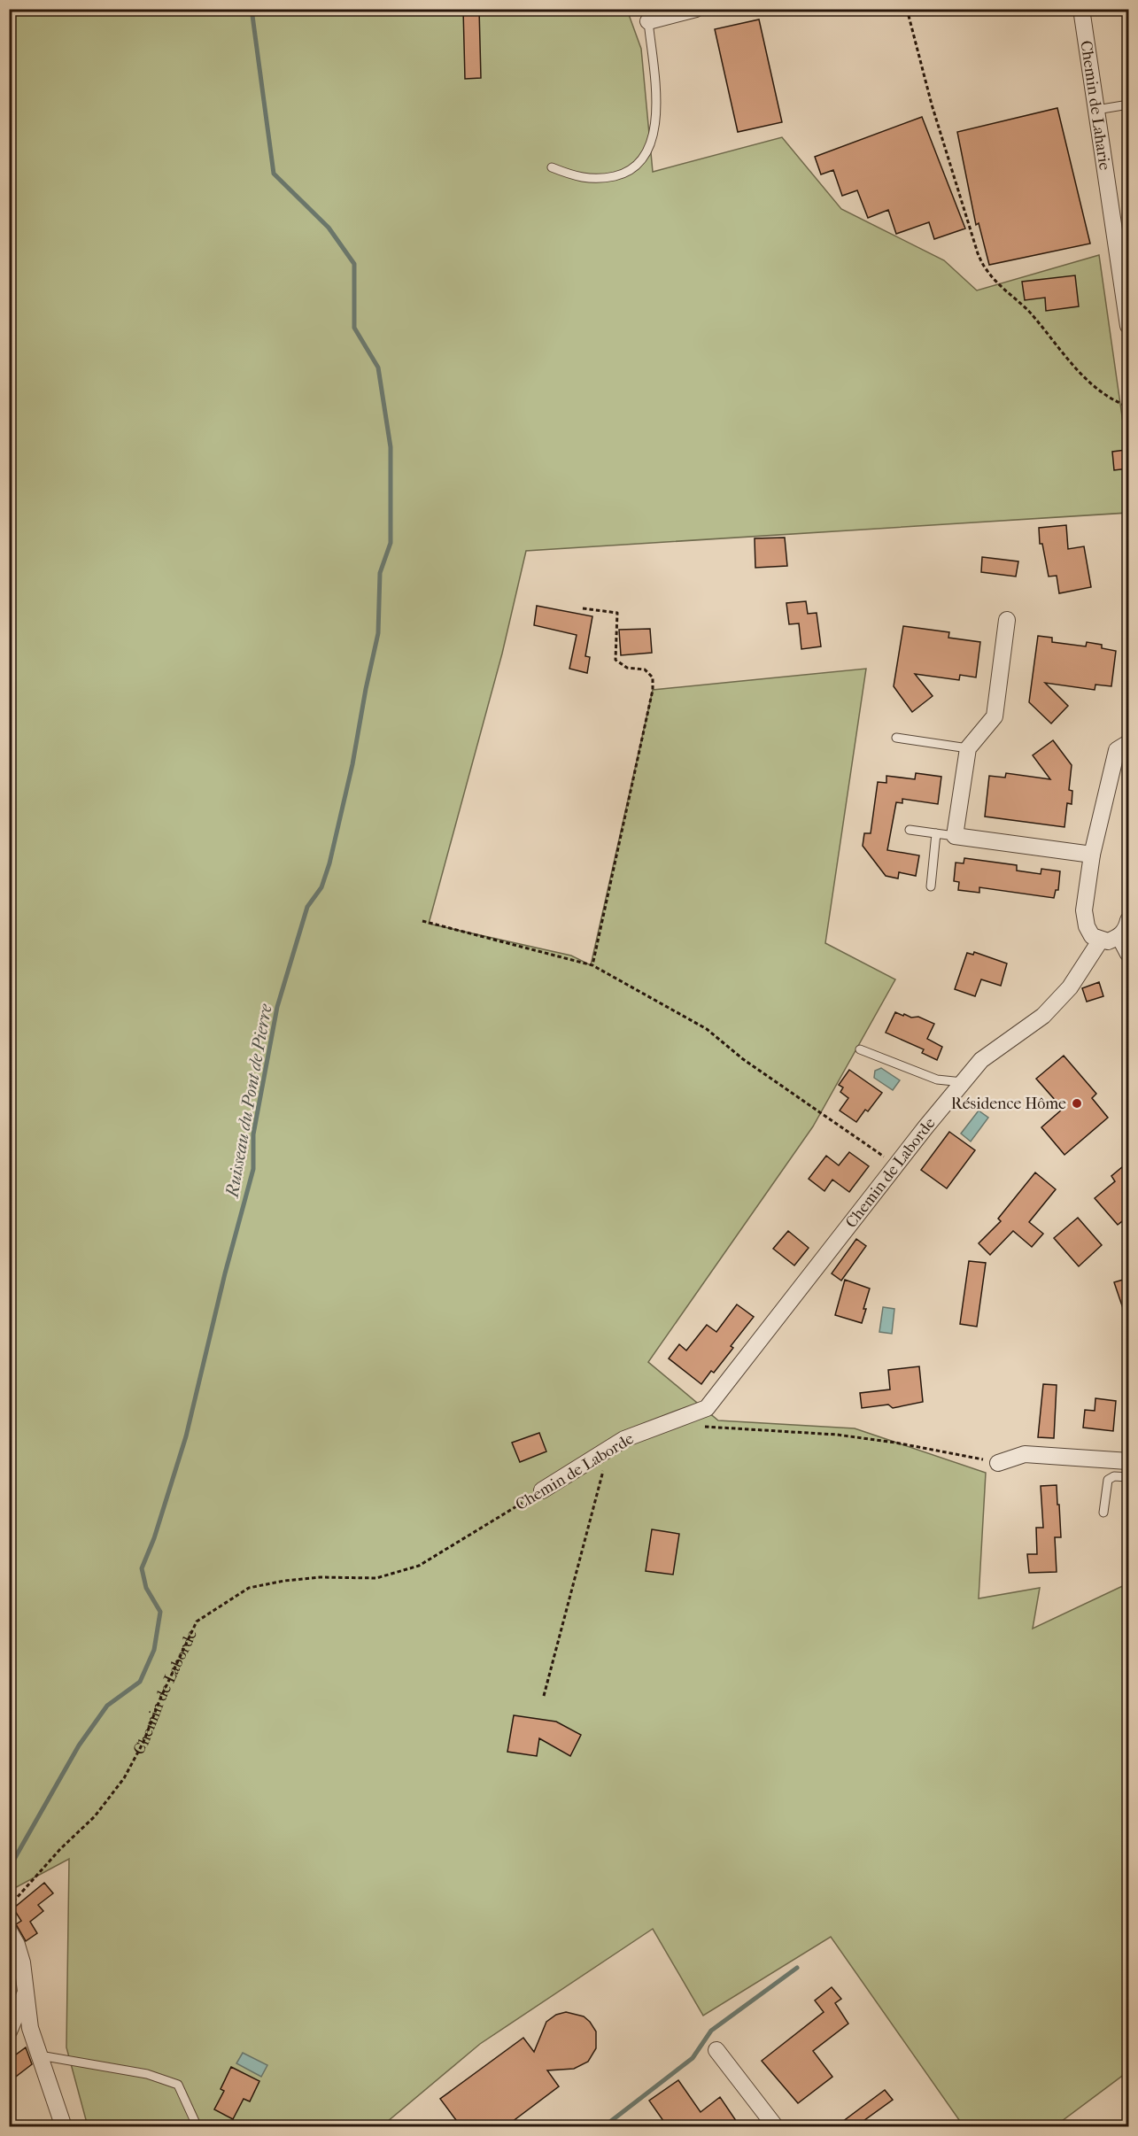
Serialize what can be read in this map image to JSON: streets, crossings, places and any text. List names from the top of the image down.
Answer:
{
  "streets": {
    "street": ["Chemin de Laharie", "Chemin de Laborde"]
  },
  "water": ["Ruisseau du Pont de Pierre"],
  "places": ["Résidence Hôme"]
}
